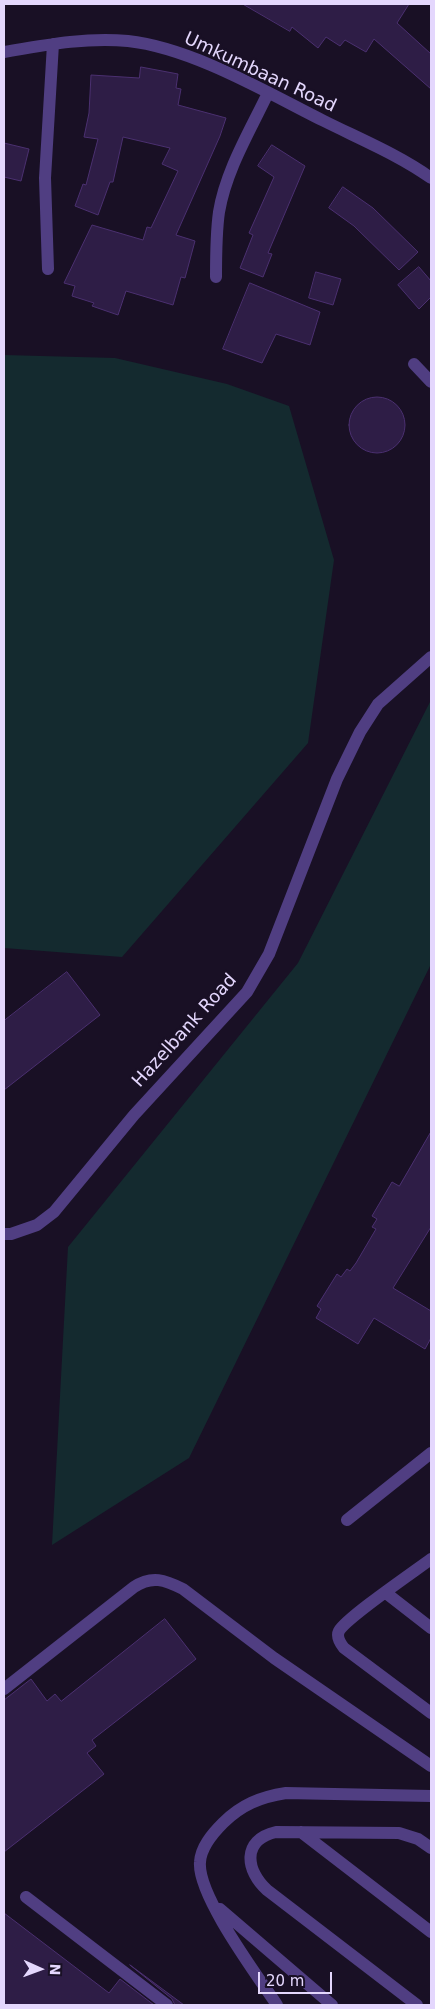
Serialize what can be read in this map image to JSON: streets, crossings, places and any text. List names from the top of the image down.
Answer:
{
  "streets": {
    "street": ["Umkumbaan Road", "Hazelbank Road"]
  },
  "scale_bar": "20 m",
  "north": "right"
}
